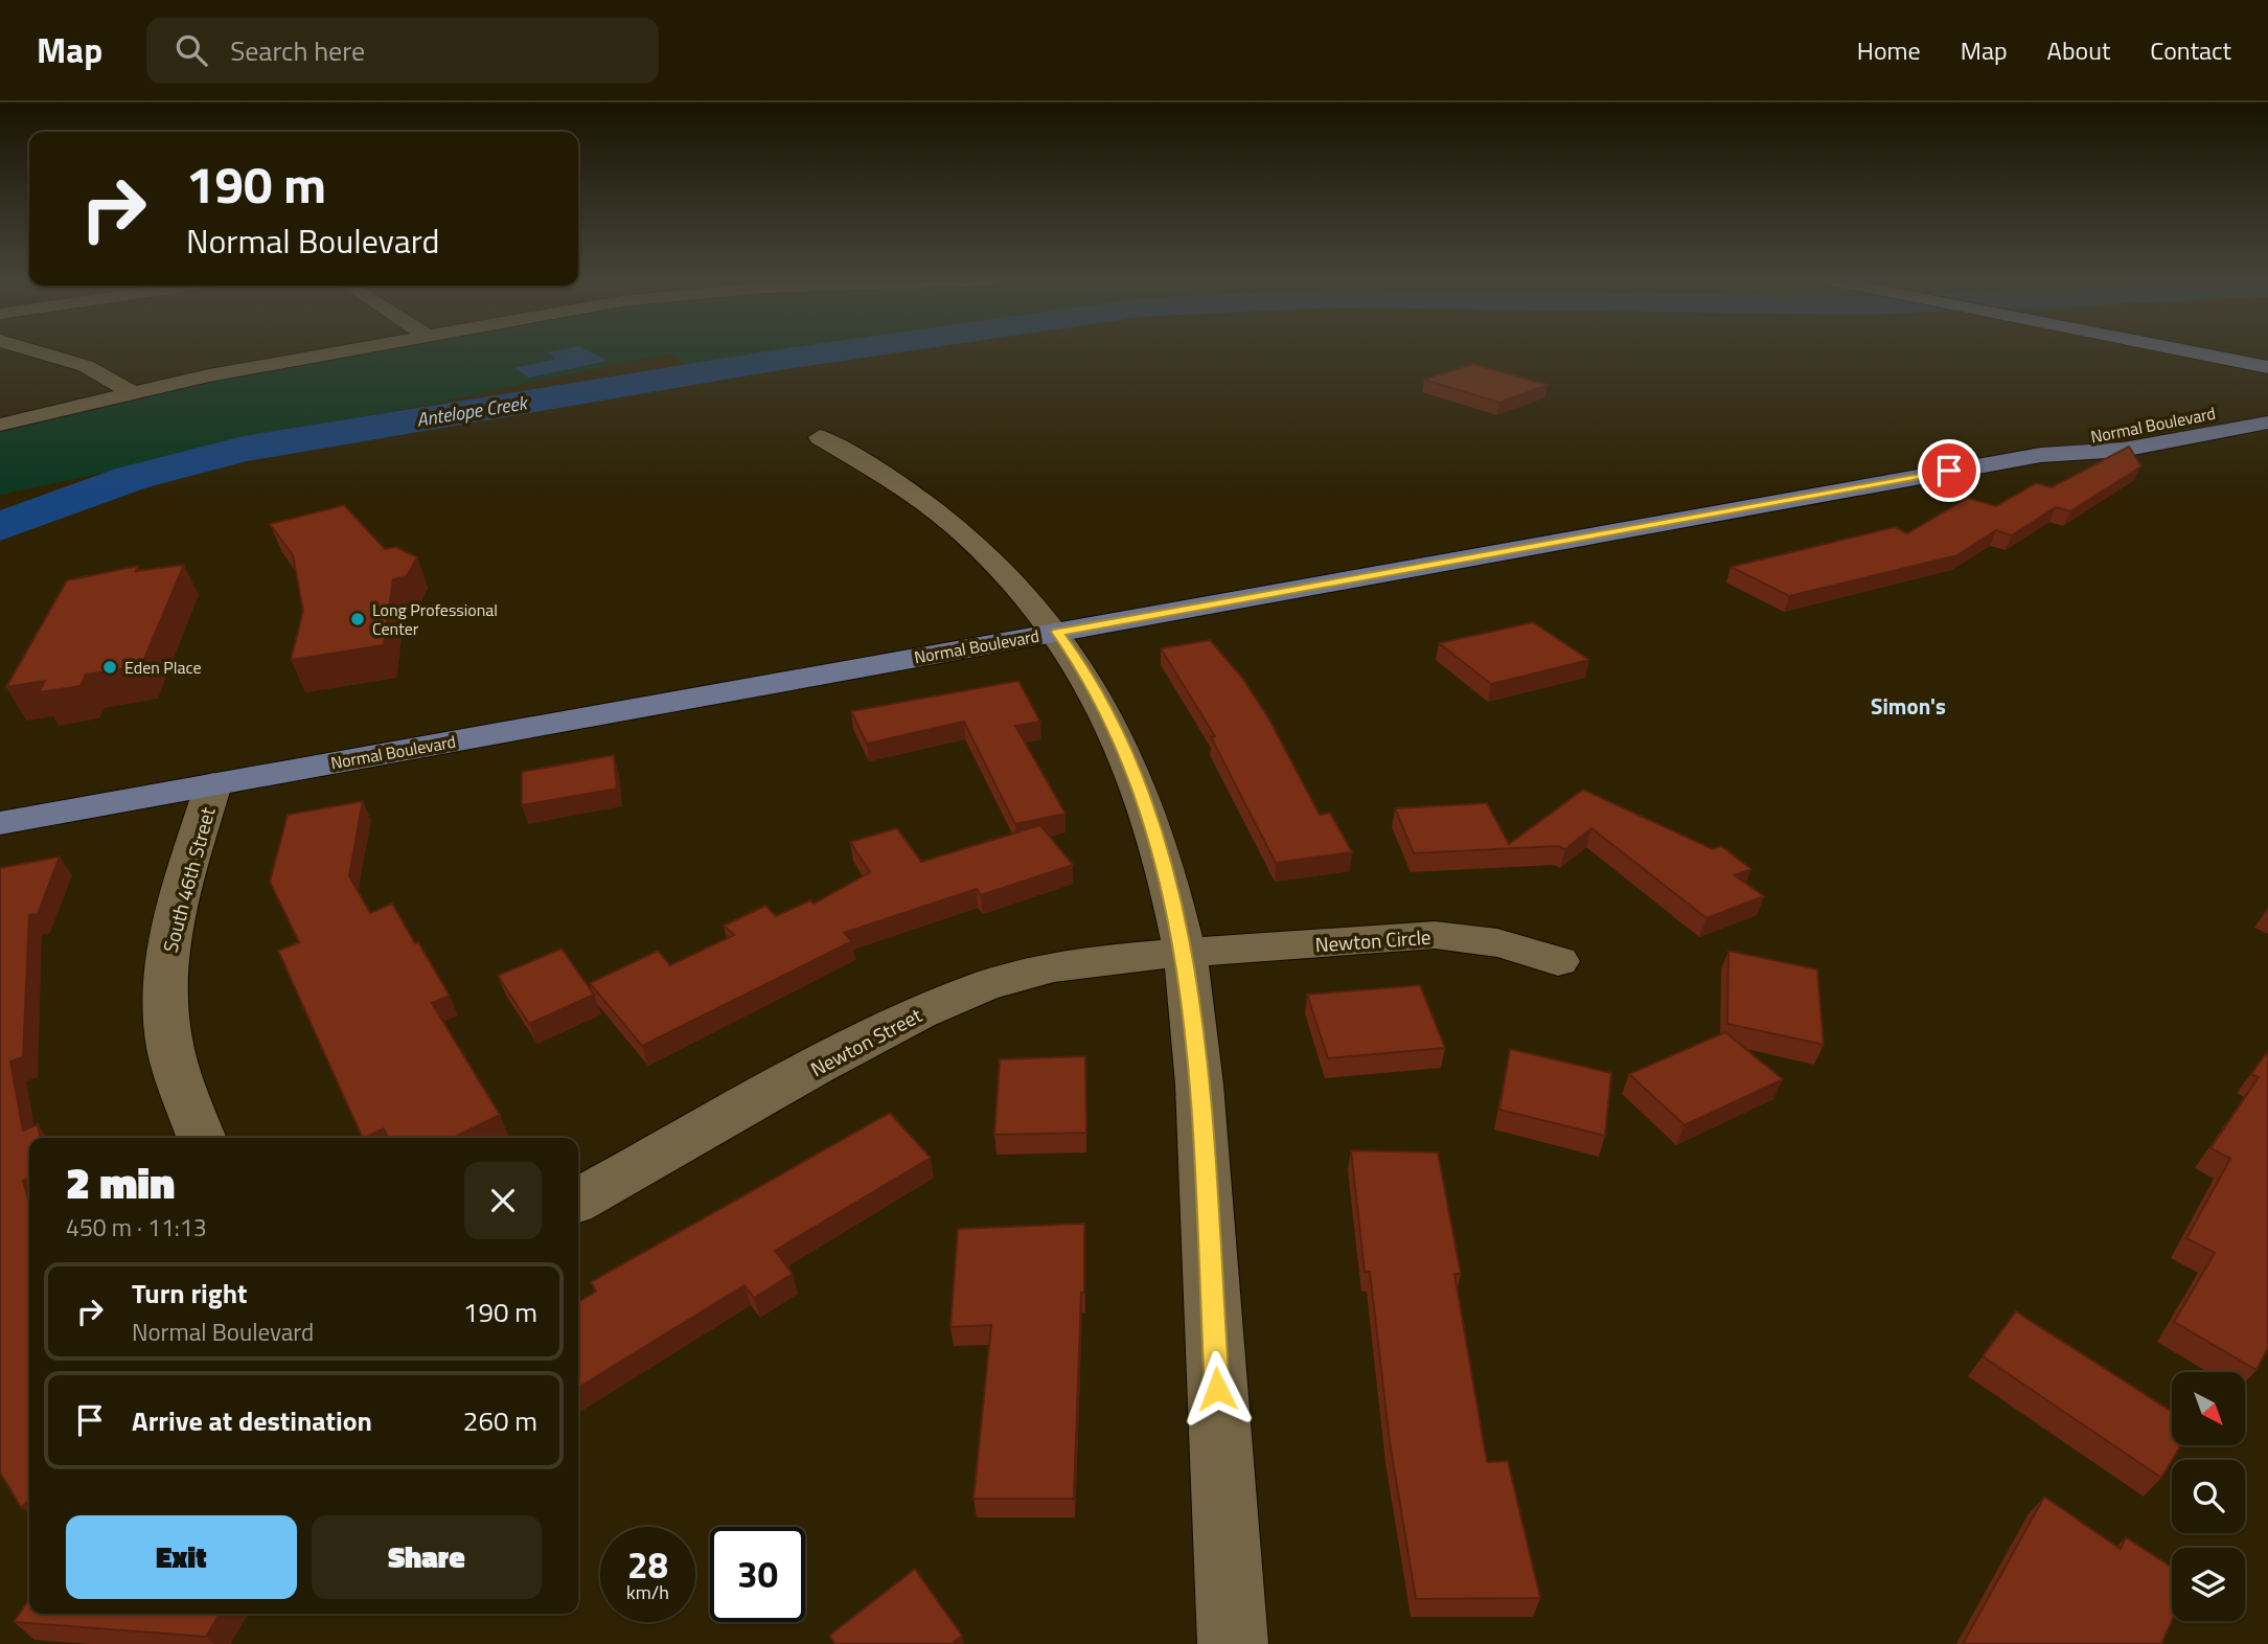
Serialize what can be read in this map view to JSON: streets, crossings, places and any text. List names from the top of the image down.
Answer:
{
  "streets": {
    "main road": ["Normal Boulevard"],
    "street": ["South 46th Street", "Newton Circle", "Newton Street"]
  },
  "crossings": [
    ["Normal Boulevard", "South 46th Street"],
    ["Newton Circle", "Newton Street"]
  ],
  "districts": ["Simon's"],
  "water": ["Antelope Creek"],
  "places": ["Long Professional Center", "Eden Place"],
  "north": "bottom right",
  "page": {
    "header": "Map",
    "search": "Search here",
    "nav": [
      "Home",
      "Map",
      "About",
      "Contact"
    ],
    "turn": ["190 m", "Normal Boulevard"],
    "heading": ["2 min", "450 m · 11:13"],
    "list": [
      {
        "name": "Turn right",
        "note": "Normal Boulevard",
        "value": "190 m"
      },
      {
        "name": "Arrive at destination",
        "value": "260 m"
      }
    ],
    "buttons": ["Exit", "Share"],
    "speed": "28 km/h",
    "limit": "30"
  }
}
